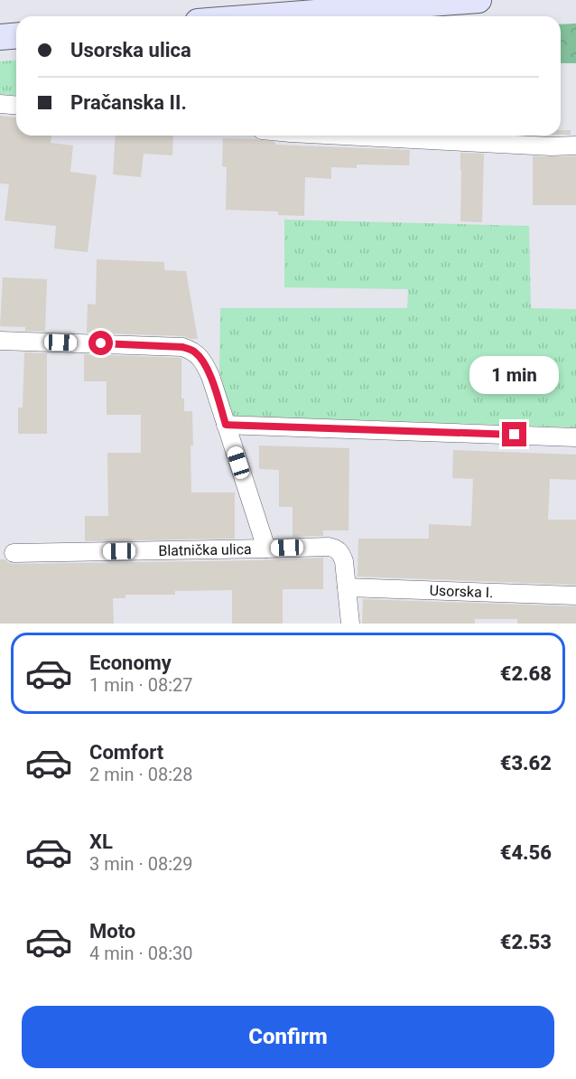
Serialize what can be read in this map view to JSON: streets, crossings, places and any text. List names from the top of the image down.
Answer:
{
  "streets": {
    "street": ["Blatnička ulica", "Usorska I."]
  },
  "crossings": [
    ["Blatnička ulica", "Usorska I."]
  ],
  "page": {
    "banner": ["Usorska ulica", "Pračanska II."],
    "bubble": "1 min",
    "list": [
      {
        "name": "Economy",
        "note": "1 min · 08:27",
        "value": "€2.68"
      },
      {
        "name": "Comfort",
        "note": "2 min · 08:28",
        "value": "€3.62"
      },
      {
        "name": "XL",
        "note": "3 min · 08:29",
        "value": "€4.56"
      },
      {
        "name": "Moto",
        "note": "4 min · 08:30",
        "value": "€2.53"
      }
    ],
    "buttons": "Confirm"
  }
}
